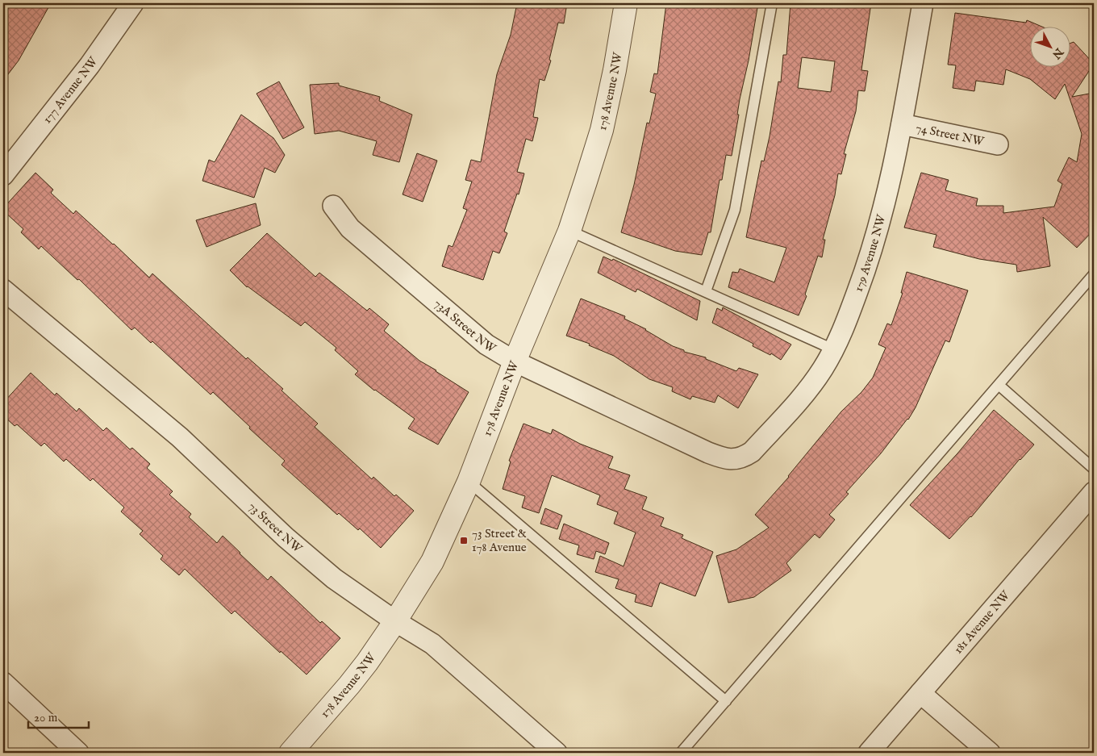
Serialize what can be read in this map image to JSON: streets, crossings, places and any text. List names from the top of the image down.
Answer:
{
  "streets": {
    "street": [
      "177 Avenue NW",
      "178 Avenue NW",
      "74 Street NW",
      "179 Avenue NW",
      "73A Street NW",
      "73 Street NW",
      "181 Avenue NW"
    ]
  },
  "crossings": [
    ["178 Avenue NW", "73A Street NW"],
    ["178 Avenue NW", "73 Street NW"],
    ["74 Street NW", "179 Avenue NW"],
    ["179 Avenue NW", "73A Street NW"]
  ],
  "places": {
    "transit": ["73 Street & 178 Avenue"]
  },
  "scale_bar": "20 m",
  "north": "bottom right"
}
